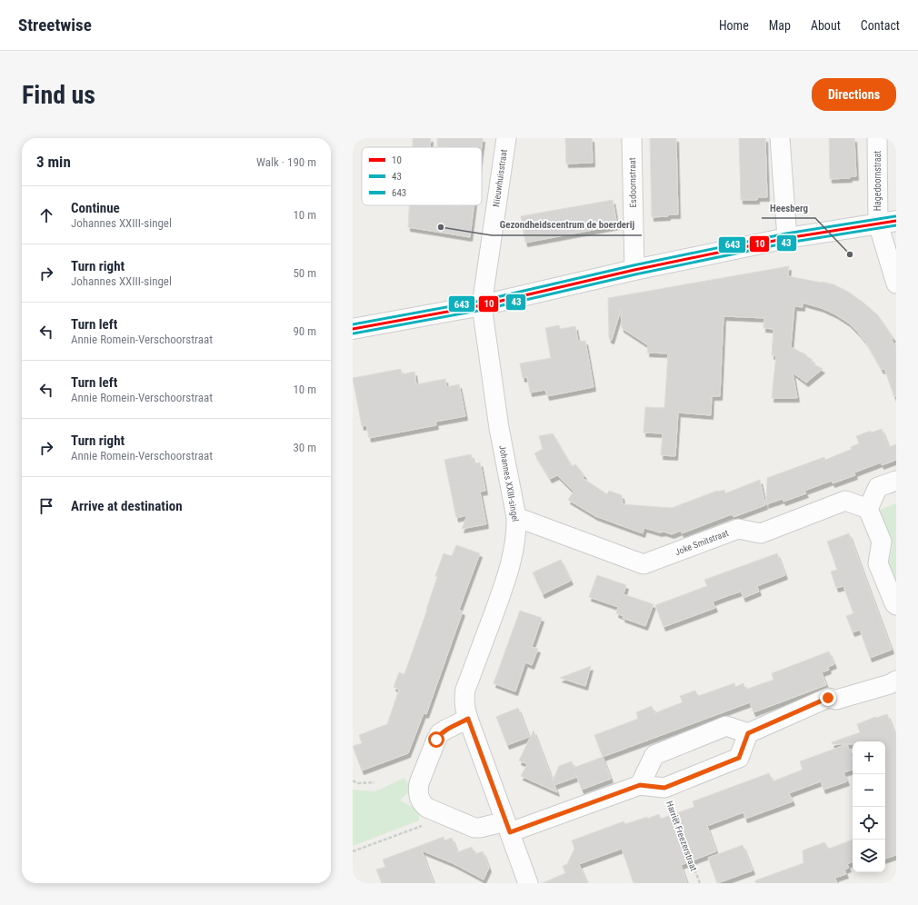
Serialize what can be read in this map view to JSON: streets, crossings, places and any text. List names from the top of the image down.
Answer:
{
  "streets": {
    "street": [
      "Nieuwhuisstraat",
      "Hagedoornstraat",
      "Esdoornstraat",
      "Johannes XXIII-singel",
      "Joke Smitstraat"
    ],
    "path": ["Harriët Freezerstraat"]
  },
  "crossings": [
    ["Nieuwhuisstraat", "Johannes XXIII-singel"],
    ["Johannes XXIII-singel", "Joke Smitstraat"]
  ],
  "places": ["Gezondheidscentrum de boerderij", "Heesberg"],
  "lines": ["transit line 643", "transit line 10", "transit line 43"],
  "legend": ["10", "43", "643"],
  "page": {
    "header": "Streetwise",
    "nav": [
      "Home",
      "Map",
      "About",
      "Contact"
    ],
    "buttons": "Directions",
    "title": "Find us",
    "heading": ["3 min", "Walk · 190 m"],
    "list": [
      ["Continue", "Johannes XXIII-singel", "10 m"],
      ["Turn right", "Johannes XXIII-singel", "50 m"],
      ["Turn left", "Annie Romein-Verschoorstraat", "90 m"],
      ["Turn left", "Annie Romein-Verschoorstraat", "10 m"],
      ["Turn right", "Annie Romein-Verschoorstraat", "30 m"],
      "Arrive at destination"
    ],
    "map_buttons": ["+", "−"]
  }
}
